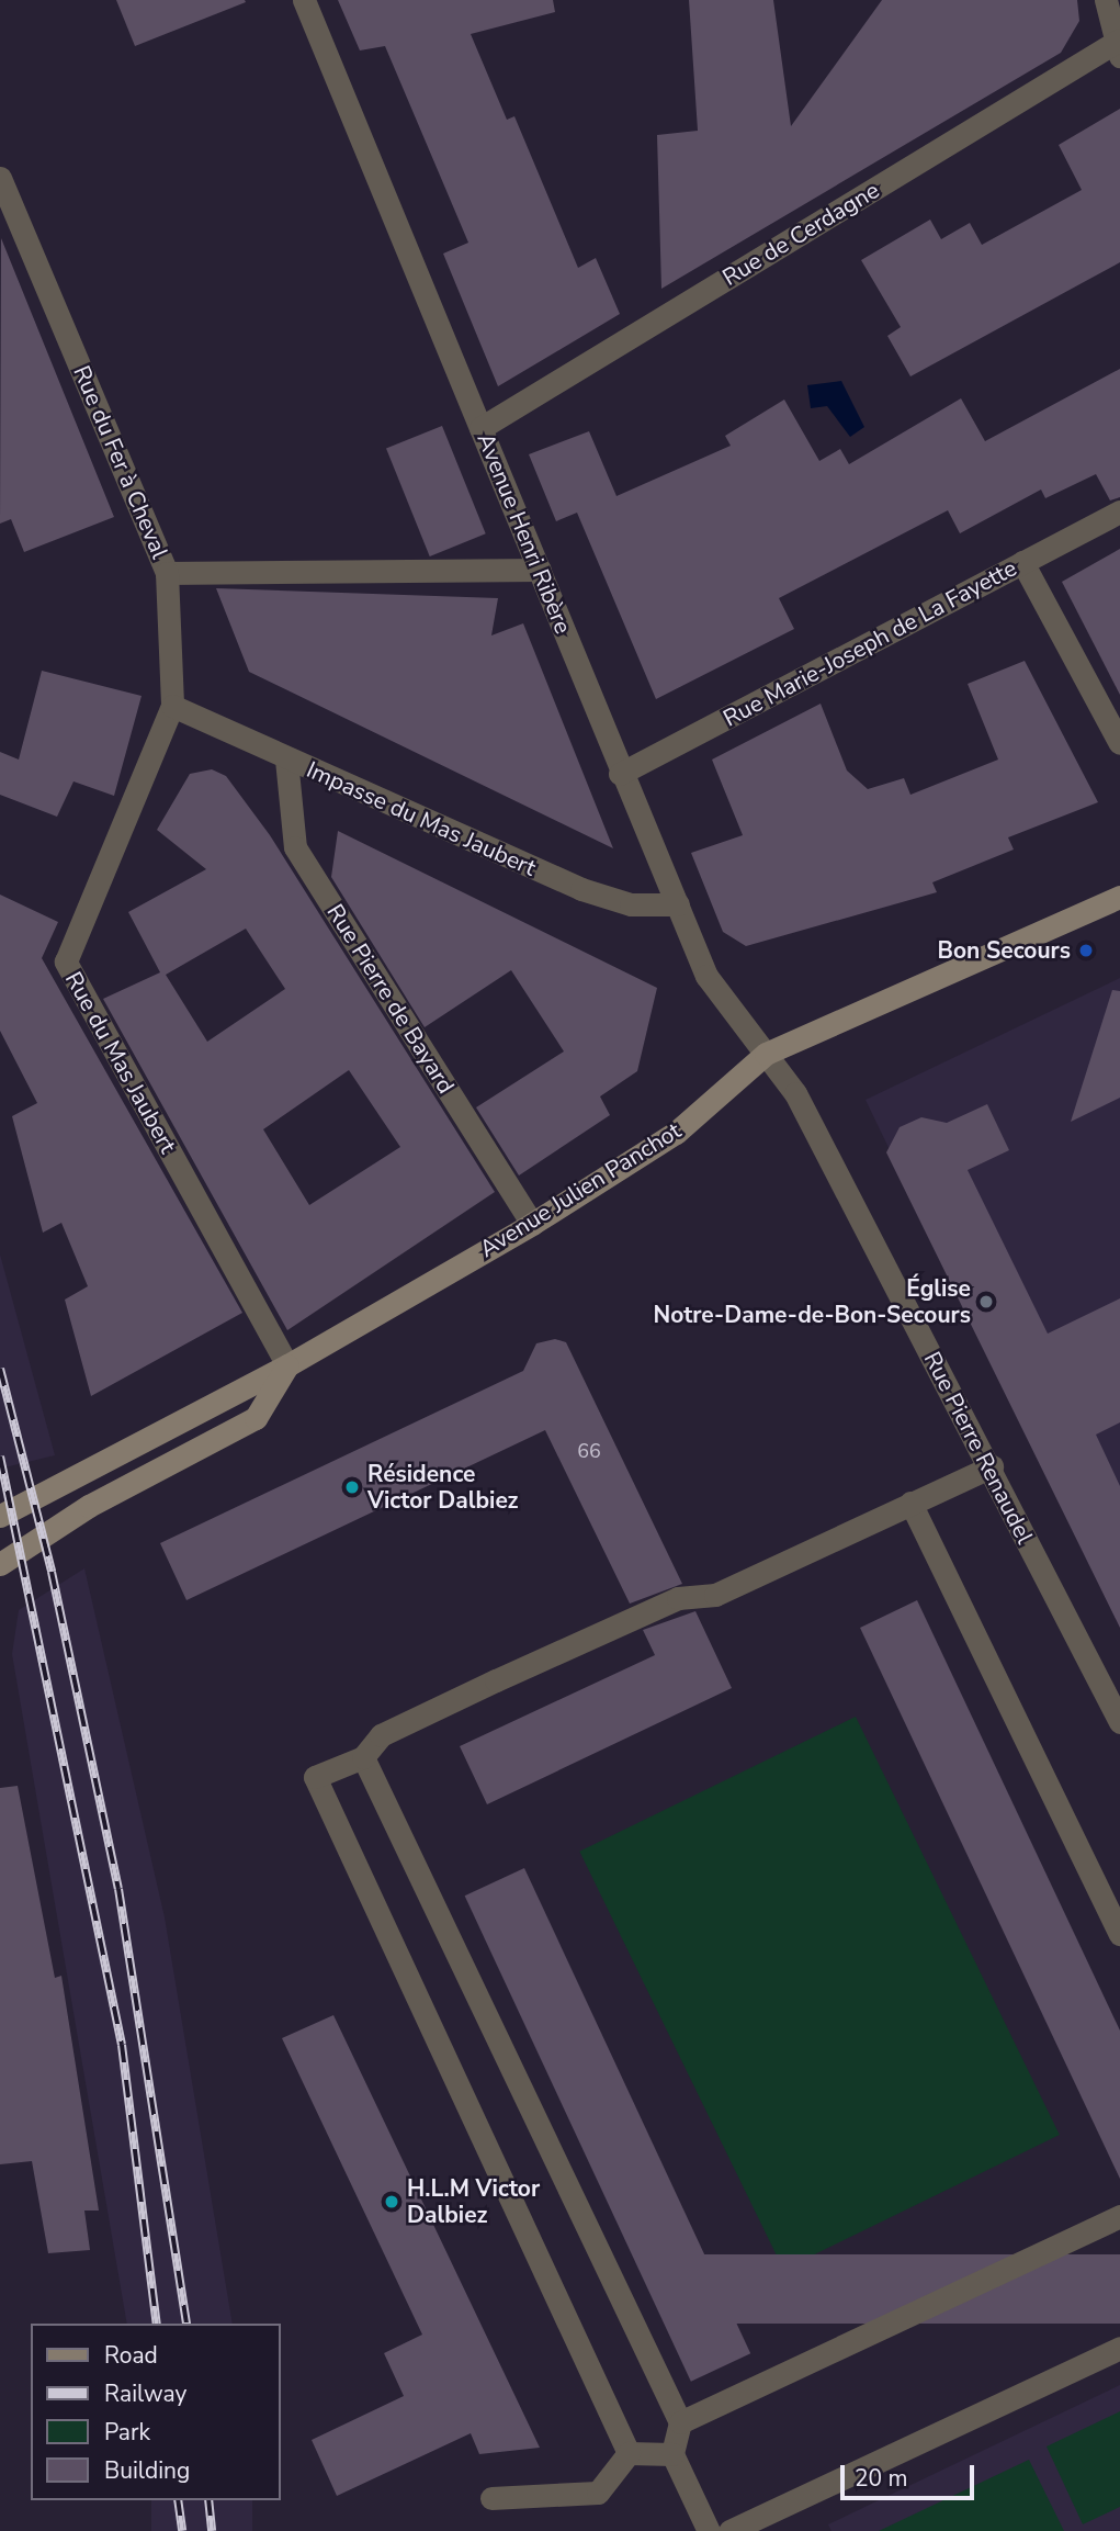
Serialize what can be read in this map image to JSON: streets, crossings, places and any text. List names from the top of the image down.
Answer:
{
  "streets": {
    "main road": ["Avenue Julien Panchot"],
    "street": [
      "Rue de Cerdagne",
      "Rue du Fer à Cheval",
      "Avenue Henri Ribère",
      "Rue Marie-Joseph de La Fayette",
      "Impasse du Mas Jaubert",
      "Rue Pierre de Bayard",
      "Rue du Mas Jaubert",
      "Rue Pierre Renaudel"
    ]
  },
  "crossings": [
    ["Rue de Cerdagne", "Avenue Henri Ribère"],
    ["Rue du Fer à Cheval", "Avenue Henri Ribère"],
    ["Avenue Henri Ribère", "Rue Marie-Joseph de La Fayette"],
    ["Avenue Henri Ribère", "Impasse du Mas Jaubert"],
    ["Avenue Henri Ribère", "Avenue Julien Panchot"],
    ["Avenue Henri Ribère", "Rue Pierre Renaudel"],
    ["Impasse du Mas Jaubert", "Rue Pierre de Bayard"],
    ["Impasse du Mas Jaubert", "Rue du Mas Jaubert"],
    ["Rue Pierre de Bayard", "Avenue Julien Panchot"],
    ["Rue du Mas Jaubert", "Avenue Julien Panchot"],
    ["Avenue Julien Panchot", "Rue Pierre Renaudel"]
  ],
  "places": [
    "Bon Secours",
    "Église Notre-Dame-de-Bon-Secours",
    "Résidence Victor Dalbiez",
    "H.L.M Victor Dalbiez"
  ],
  "house_numbers": ["66"],
  "legend": [
    "Road",
    "Railway",
    "Park",
    "Building"
  ],
  "scale_bar": "20 m"
}
